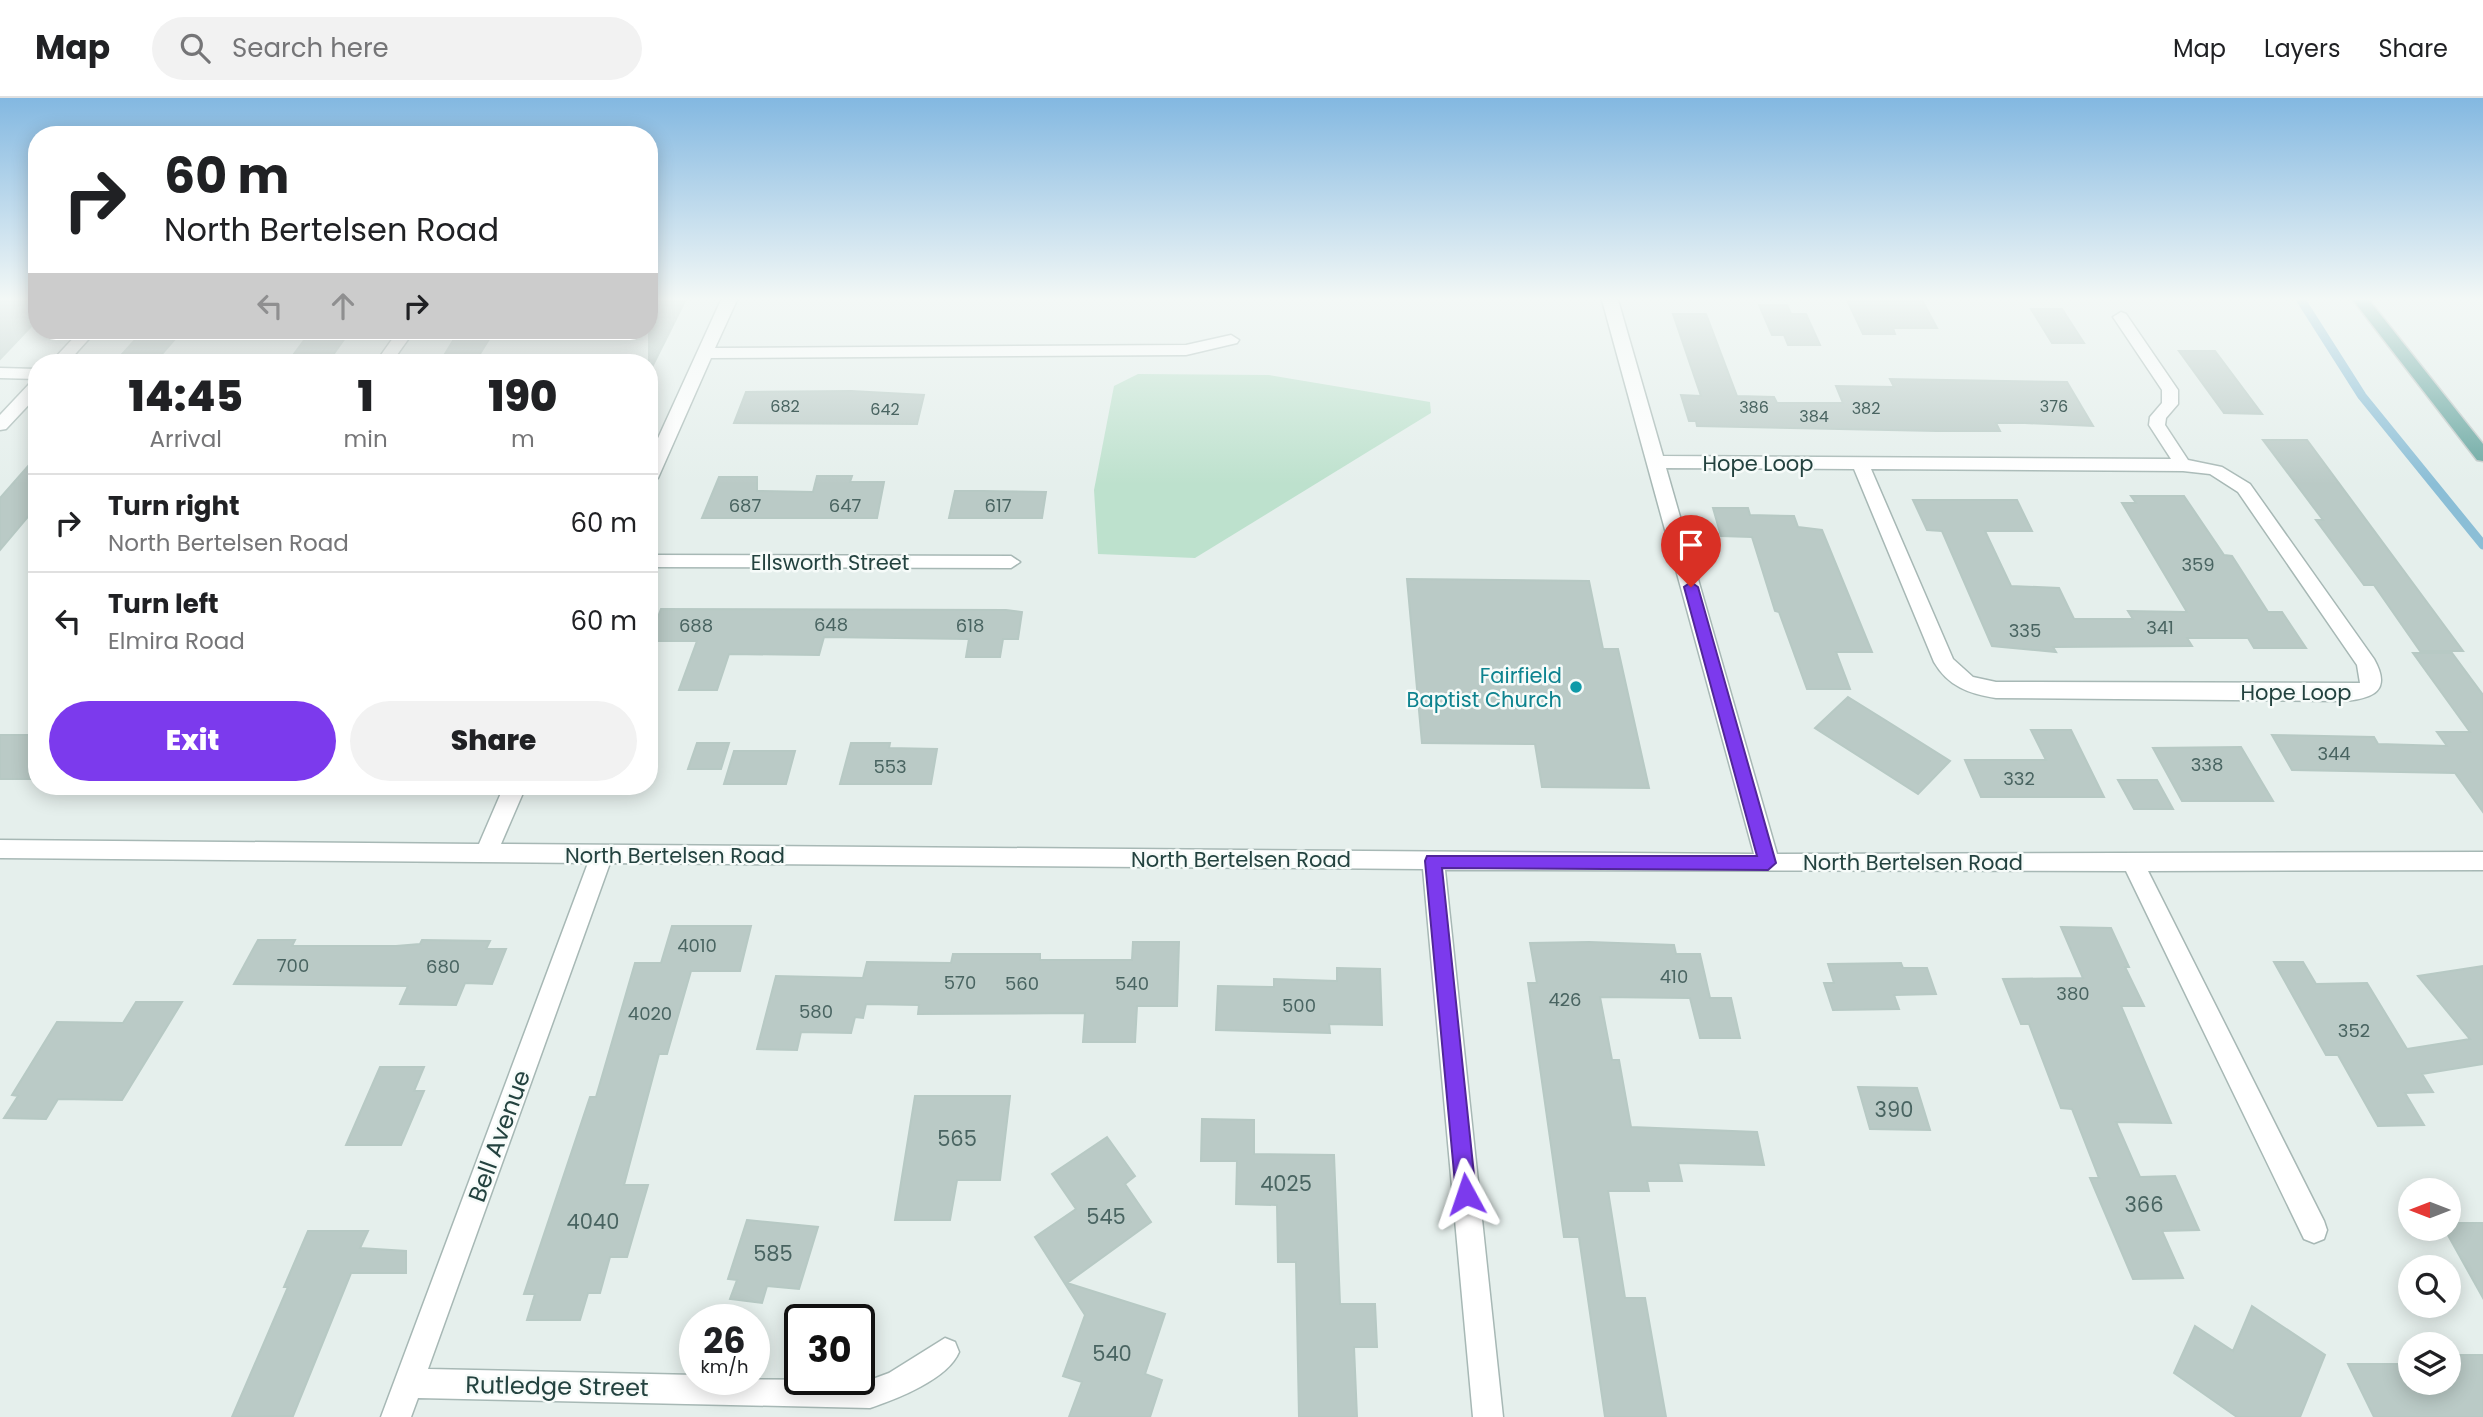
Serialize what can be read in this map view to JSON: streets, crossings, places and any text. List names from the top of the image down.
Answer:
{
  "streets": {
    "street": [
      "Hope Loop",
      "Ellsworth Street",
      "North Bertelsen Road",
      "Bell Avenue",
      "Rutledge Street"
    ]
  },
  "crossings": [
    ["North Bertelsen Road", "Bell Avenue"],
    ["Bell Avenue", "Rutledge Street"]
  ],
  "places": ["Fairfield Baptist Church"],
  "house_numbers": [
    "682",
    "376",
    "386",
    "382",
    "642",
    "384",
    "687",
    "647",
    "617",
    "359",
    "648",
    "688",
    "618",
    "341",
    "335",
    "344",
    "338",
    "553",
    "332",
    "4010",
    "700",
    "680",
    "410",
    "570",
    "560",
    "540",
    "380",
    "426",
    "500",
    "580",
    "4020",
    "352",
    "390",
    "565",
    "4025",
    "366",
    "545",
    "4040",
    "585",
    "540"
  ],
  "north": "left",
  "page": {
    "header": "Map",
    "search": "Search here",
    "nav": ["Map", "Layers", "Share"],
    "turn": ["60 m", "North Bertelsen Road"],
    "eta": [
      "14:45",
      "Arrival",
      "1",
      "min",
      "190",
      "m"
    ],
    "list": [
      {
        "name": "Turn right",
        "note": "North Bertelsen Road",
        "value": "60 m"
      },
      {
        "name": "Turn left",
        "note": "Elmira Road",
        "value": "60 m"
      }
    ],
    "buttons": ["Exit", "Share"],
    "speed": "26 km/h",
    "limit": "30"
  }
}
